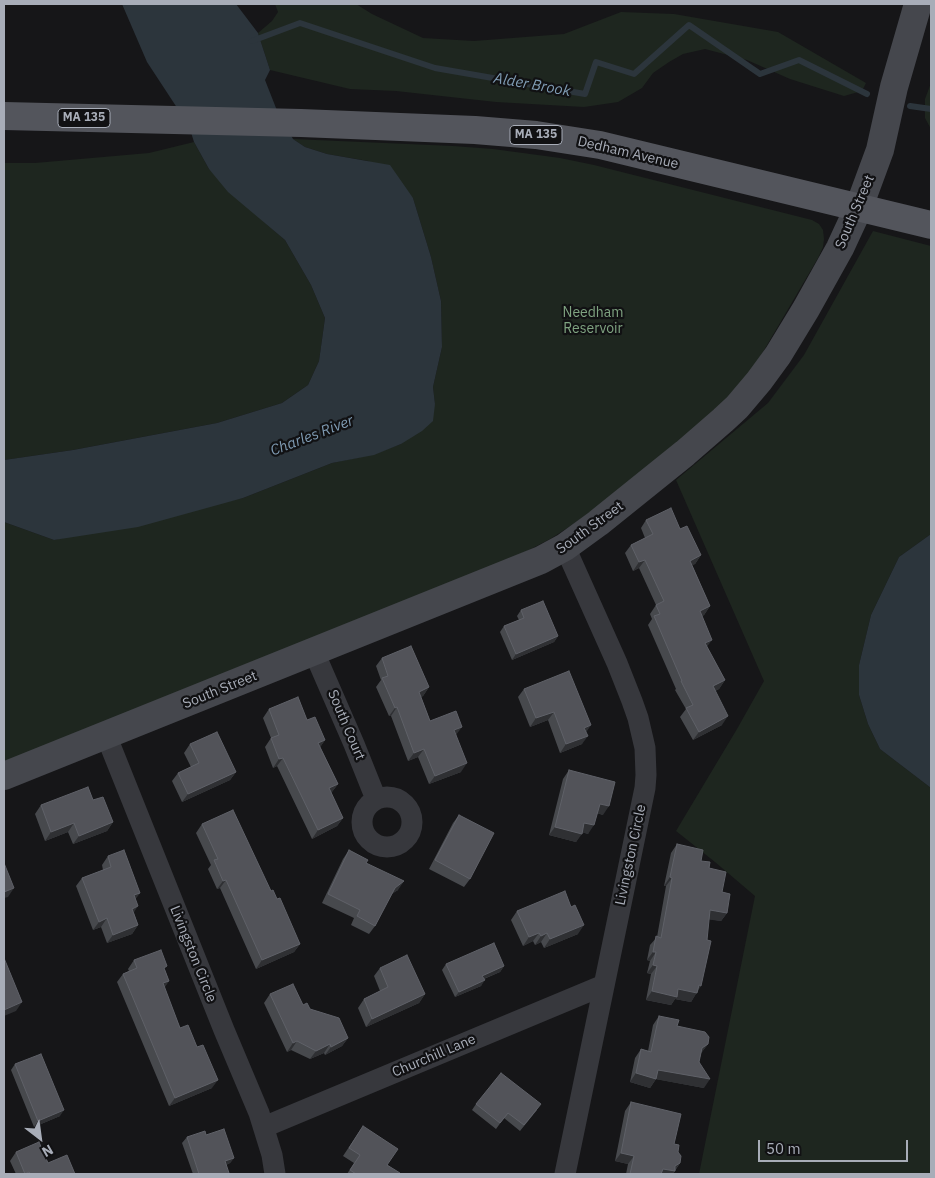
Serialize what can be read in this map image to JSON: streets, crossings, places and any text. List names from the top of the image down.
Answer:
{
  "streets": {
    "main road": ["MA 135", "Dedham Avenue"],
    "street": [
      "South Street",
      "South Court",
      "Livingston Circle",
      "Churchill Lane"
    ]
  },
  "crossings": [
    ["Dedham Avenue", "South Street"],
    ["South Street", "South Court"],
    ["South Street", "Livingston Circle"],
    ["Livingston Circle", "Churchill Lane"]
  ],
  "water": ["Alder Brook", "Charles River"],
  "parks": ["Needham Reservoir"],
  "scale_bar": "50 m",
  "north": "bottom right"
}
